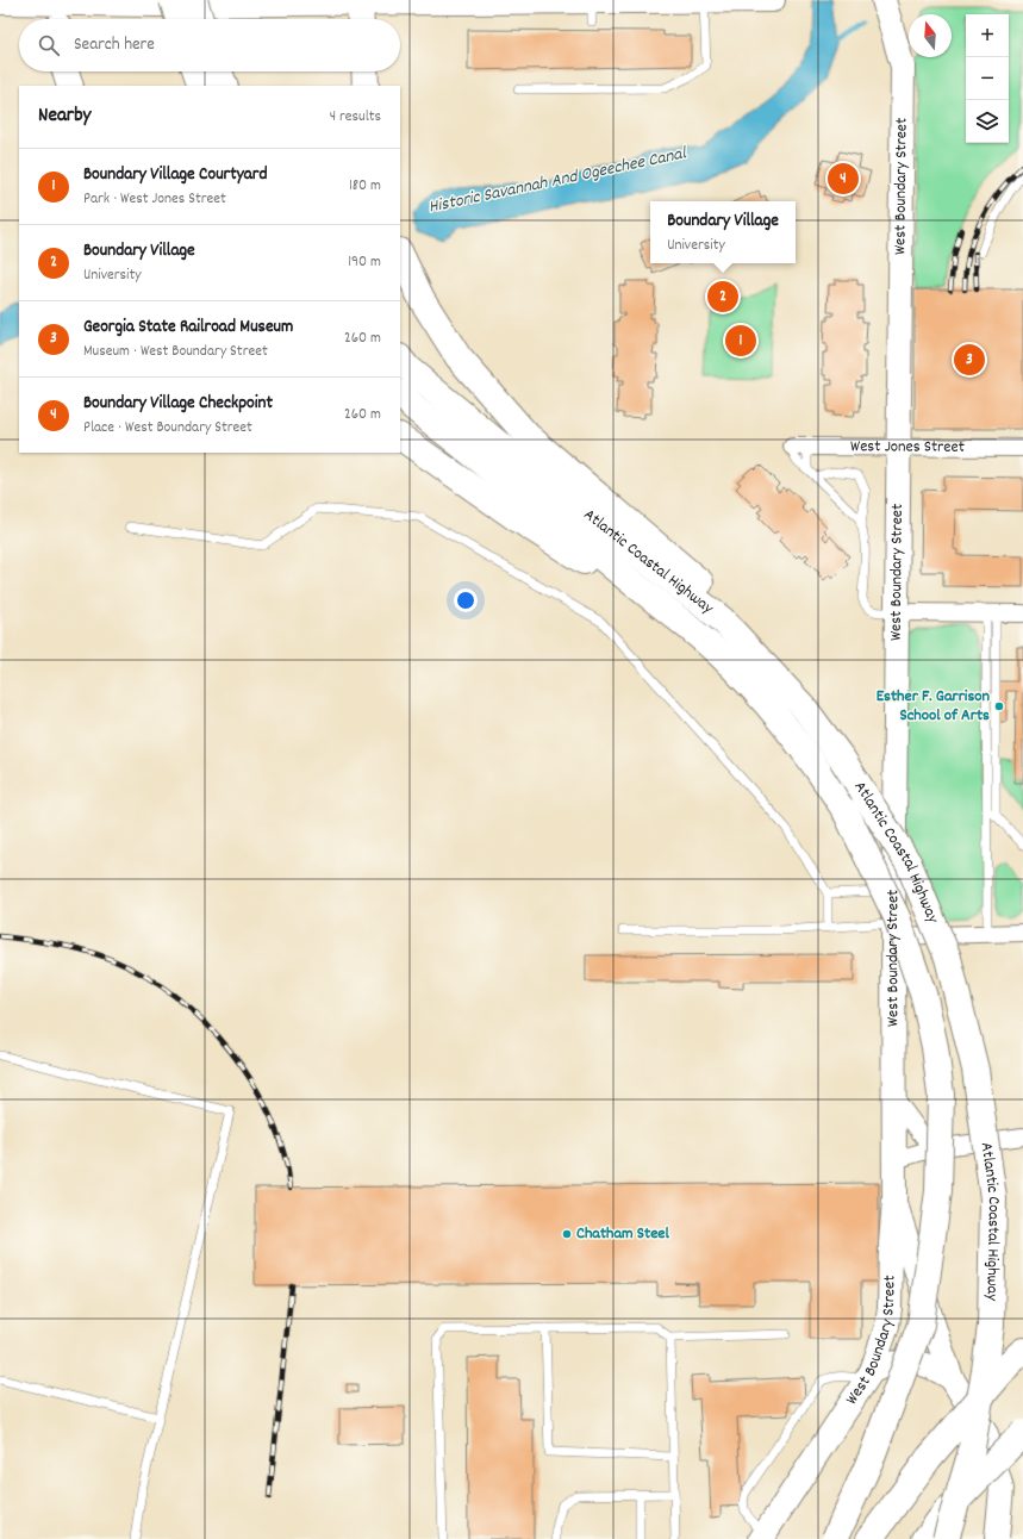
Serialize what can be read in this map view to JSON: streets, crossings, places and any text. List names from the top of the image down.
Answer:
{
  "streets": {
    "highway": ["Atlantic Coastal Highway"],
    "main road": ["West Boundary Street"],
    "street": ["West Jones Street"]
  },
  "crossings": [
    ["West Boundary Street", "West Jones Street"]
  ],
  "water": ["Historic Savannah And Ogeechee Canal"],
  "places": ["Esther F. Garrison School of Arts", "Chatham Steel"],
  "north": "top",
  "page": {
    "map_buttons": ["+", "−"],
    "search": "Search here",
    "heading": ["Nearby", "4 results"],
    "list": [
      {
        "mark": "1",
        "name": "Boundary Village Courtyard",
        "note": "Park · West Jones Street",
        "value": "180 m"
      },
      {
        "mark": "2",
        "name": "Boundary Village",
        "note": "University",
        "value": "190 m"
      },
      {
        "mark": "3",
        "name": "Georgia State Railroad Museum",
        "note": "Museum · West Boundary Street",
        "value": "260 m"
      },
      {
        "mark": "4",
        "name": "Boundary Village Checkpoint",
        "note": "Place · West Boundary Street",
        "value": "260 m"
      }
    ],
    "pins": [
      "4",
      "2",
      "1",
      "3"
    ],
    "popup": ["Boundary Village", "University"]
  }
}
